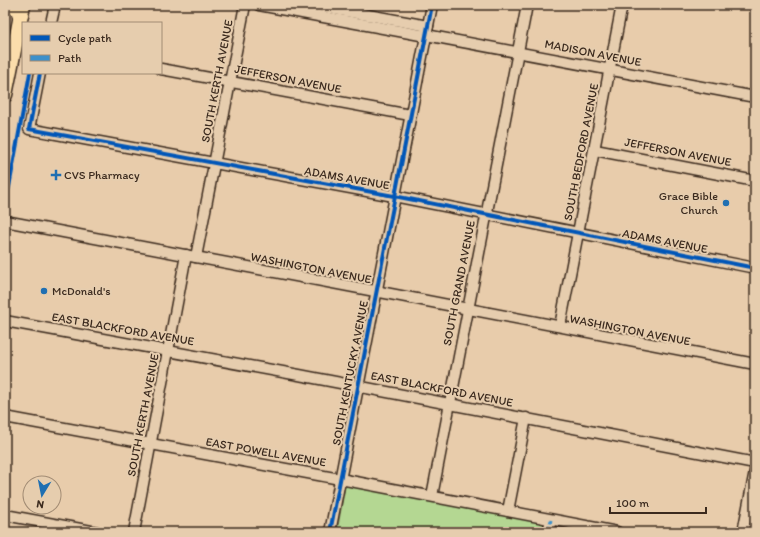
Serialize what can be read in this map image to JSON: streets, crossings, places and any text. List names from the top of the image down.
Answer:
{
  "streets": {
    "street": [
      "MADISON AVENUE",
      "JEFFERSON AVENUE",
      "SOUTH KERTH AVENUE",
      "SOUTH BEDFORD AVENUE",
      "ADAMS AVENUE",
      "WASHINGTON AVENUE",
      "SOUTH GRAND AVENUE",
      "EAST BLACKFORD AVENUE",
      "SOUTH KENTUCKY AVENUE",
      "EAST POWELL AVENUE"
    ]
  },
  "crossings": [
    ["MADISON AVENUE", "SOUTH BEDFORD AVENUE"],
    ["MADISON AVENUE", "SOUTH GRAND AVENUE"],
    ["MADISON AVENUE", "SOUTH KENTUCKY AVENUE"],
    ["JEFFERSON AVENUE", "SOUTH KERTH AVENUE"],
    ["JEFFERSON AVENUE", "SOUTH BEDFORD AVENUE"],
    ["JEFFERSON AVENUE", "SOUTH KENTUCKY AVENUE"],
    ["SOUTH KERTH AVENUE", "ADAMS AVENUE"],
    ["SOUTH KERTH AVENUE", "WASHINGTON AVENUE"],
    ["SOUTH KERTH AVENUE", "EAST BLACKFORD AVENUE"],
    ["SOUTH KERTH AVENUE", "EAST POWELL AVENUE"],
    ["SOUTH BEDFORD AVENUE", "ADAMS AVENUE"],
    ["SOUTH BEDFORD AVENUE", "WASHINGTON AVENUE"],
    ["ADAMS AVENUE", "SOUTH GRAND AVENUE"],
    ["ADAMS AVENUE", "SOUTH KENTUCKY AVENUE"],
    ["WASHINGTON AVENUE", "SOUTH GRAND AVENUE"],
    ["WASHINGTON AVENUE", "SOUTH KENTUCKY AVENUE"],
    ["SOUTH GRAND AVENUE", "EAST BLACKFORD AVENUE"],
    ["SOUTH GRAND AVENUE", "EAST POWELL AVENUE"],
    ["EAST BLACKFORD AVENUE", "SOUTH KENTUCKY AVENUE"],
    ["SOUTH KENTUCKY AVENUE", "EAST POWELL AVENUE"]
  ],
  "places": {
    "health": ["CVS Pharmacy"],
    "other": ["Grace Bible Church", "McDonald's"]
  },
  "legend": ["Cycle path", "Path"],
  "scale_bar": "100 m",
  "north": "bottom"
}
